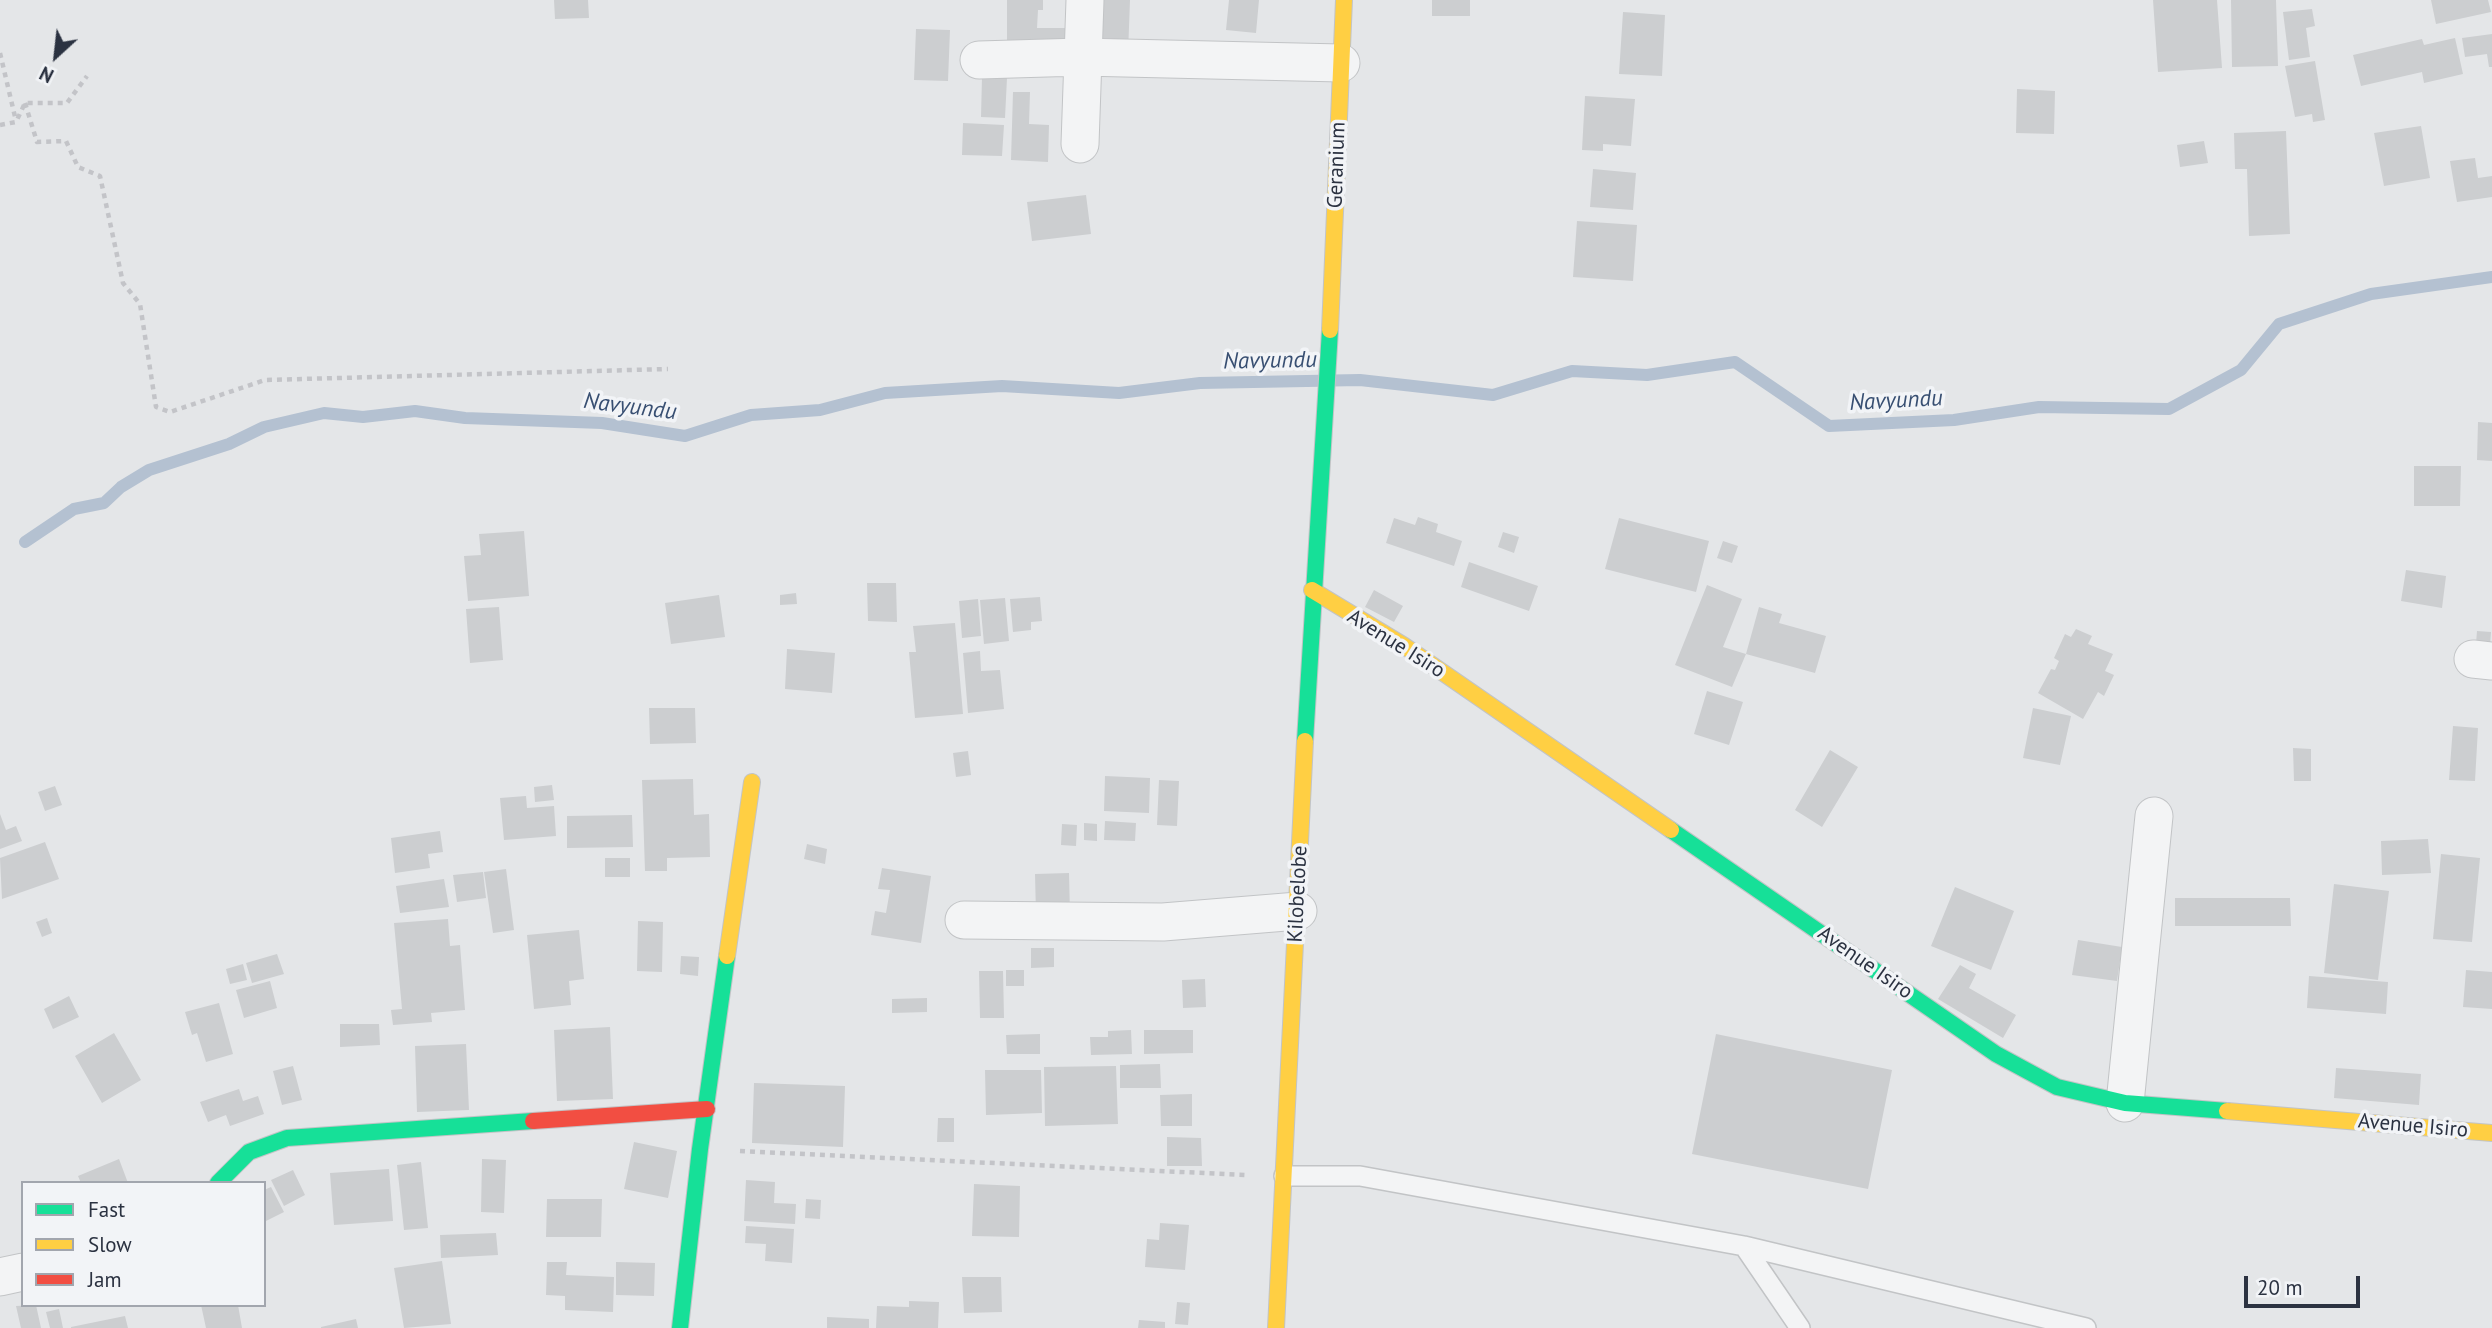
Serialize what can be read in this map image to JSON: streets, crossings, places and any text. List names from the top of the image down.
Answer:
{
  "streets": {
    "street": ["Geranium", "Avenue Isiro", "Kilobelobe"]
  },
  "crossings": [
    ["Geranium", "Kilobelobe"],
    ["Avenue Isiro", "Kilobelobe"]
  ],
  "water": ["Navyundu"],
  "legend": ["Fast", "Slow", "Jam"],
  "scale_bar": "20 m",
  "north": "bottom left"
}
